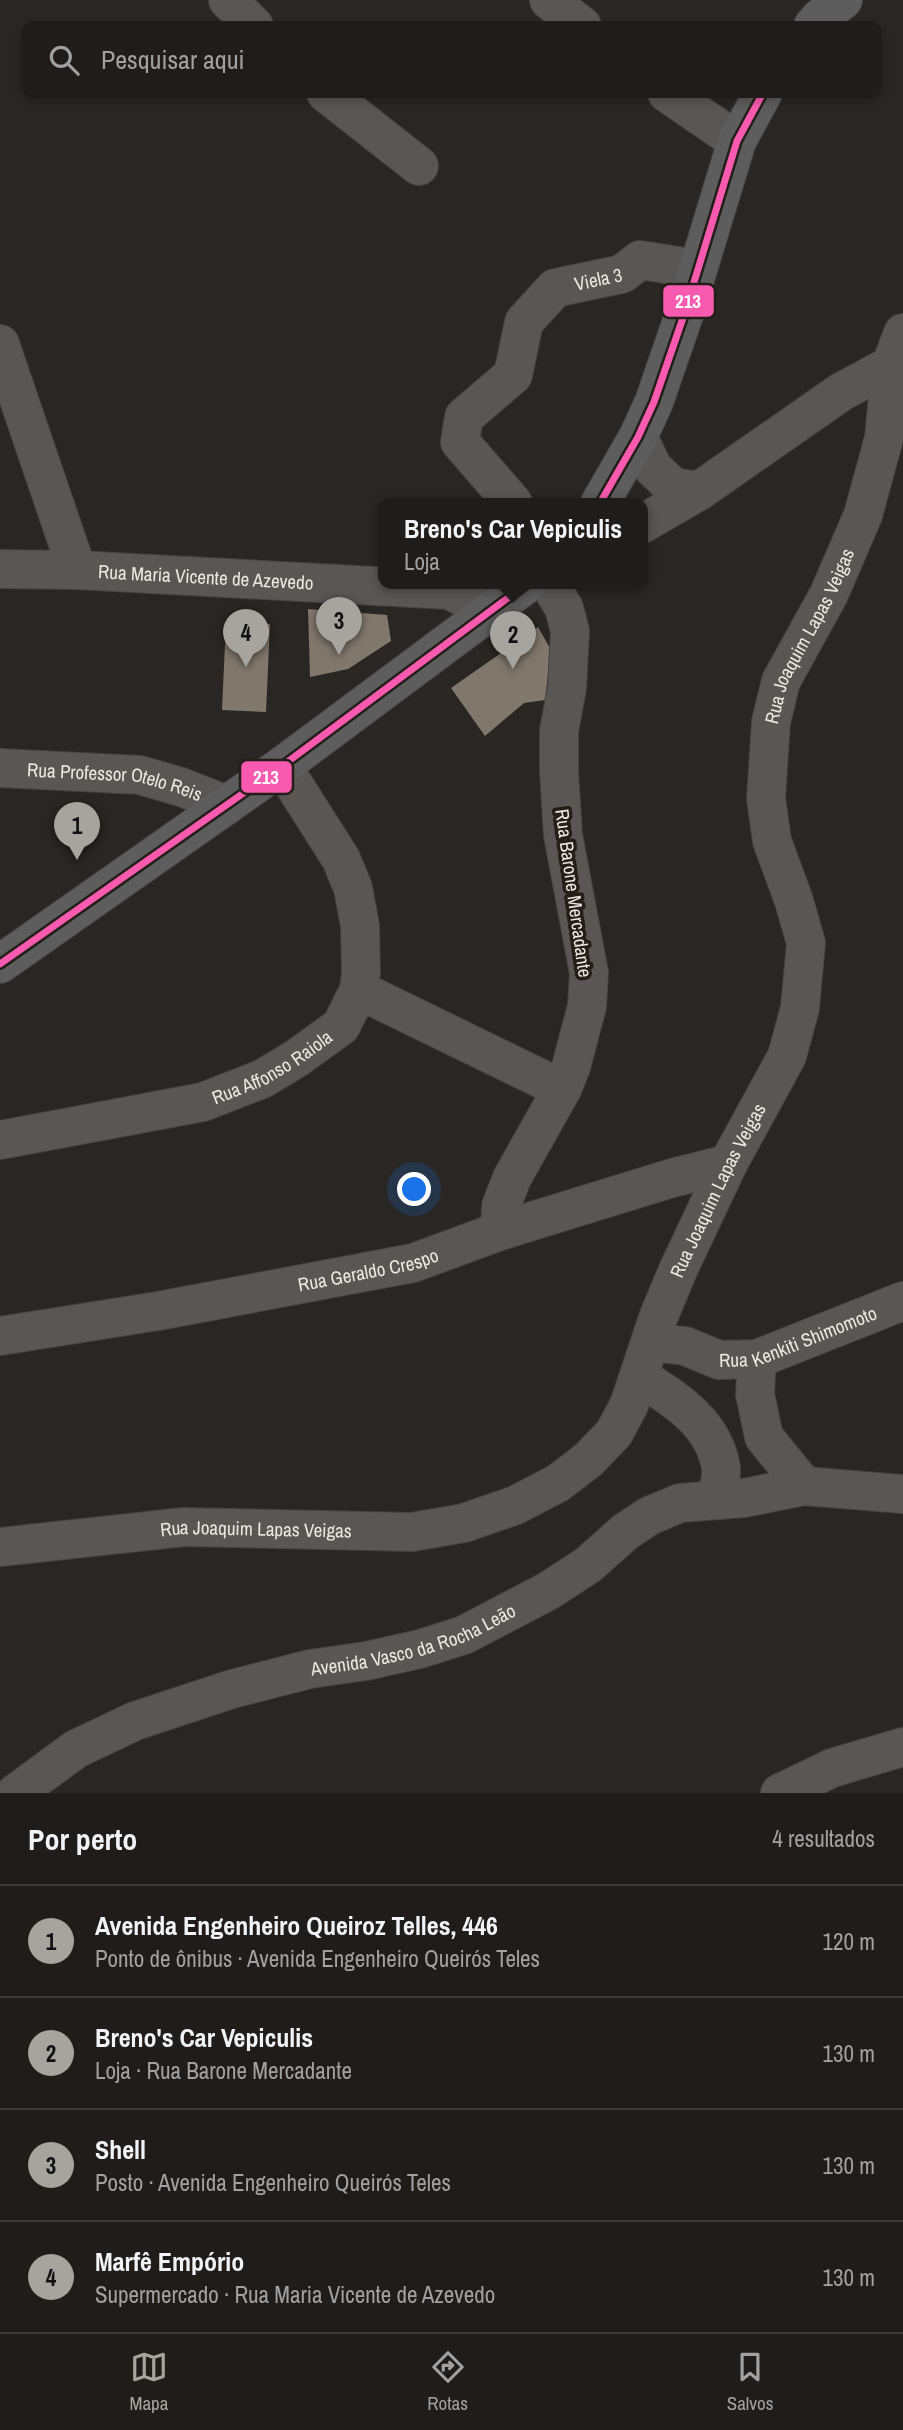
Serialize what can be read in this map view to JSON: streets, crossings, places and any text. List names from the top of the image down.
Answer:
{
  "streets": {
    "street": [
      "Viela 3",
      "Rua Maria Vicente de Azevedo",
      "Rua Joaquim Lapas Veigas",
      "Rua Professor Otelo Reis",
      "Rua Barone Mercadante",
      "Rua Affonso Raiola",
      "Rua Geraldo Crespo",
      "Rua Kenkiti Shimomoto",
      "Avenida Vasco da Rocha Leão"
    ]
  },
  "crossings": [
    ["Rua Joaquim Lapas Veigas", "Rua Geraldo Crespo"],
    ["Rua Joaquim Lapas Veigas", "Rua Kenkiti Shimomoto"],
    ["Rua Barone Mercadante", "Rua Geraldo Crespo"]
  ],
  "lines": ["transit line 213"],
  "page": {
    "search": "Pesquisar aqui",
    "popup": ["Breno's Car Vepiculis", "Loja"],
    "pins": [
      "3",
      "4",
      "2",
      "1"
    ],
    "heading": ["Por perto", "4 resultados"],
    "list": [
      {
        "mark": "1",
        "name": "Avenida Engenheiro Queiroz Telles, 446",
        "note": "Ponto de ônibus · Avenida Engenheiro Queirós Teles",
        "value": "120 m"
      },
      {
        "mark": "2",
        "name": "Breno's Car Vepiculis",
        "note": "Loja · Rua Barone Mercadante",
        "value": "130 m"
      },
      {
        "mark": "3",
        "name": "Shell",
        "note": "Posto · Avenida Engenheiro Queirós Teles",
        "value": "130 m"
      },
      {
        "mark": "4",
        "name": "Marfê Empório",
        "note": "Supermercado · Rua Maria Vicente de Azevedo",
        "value": "130 m"
      }
    ],
    "nav": ["Mapa", "Rotas", "Salvos"]
  }
}
